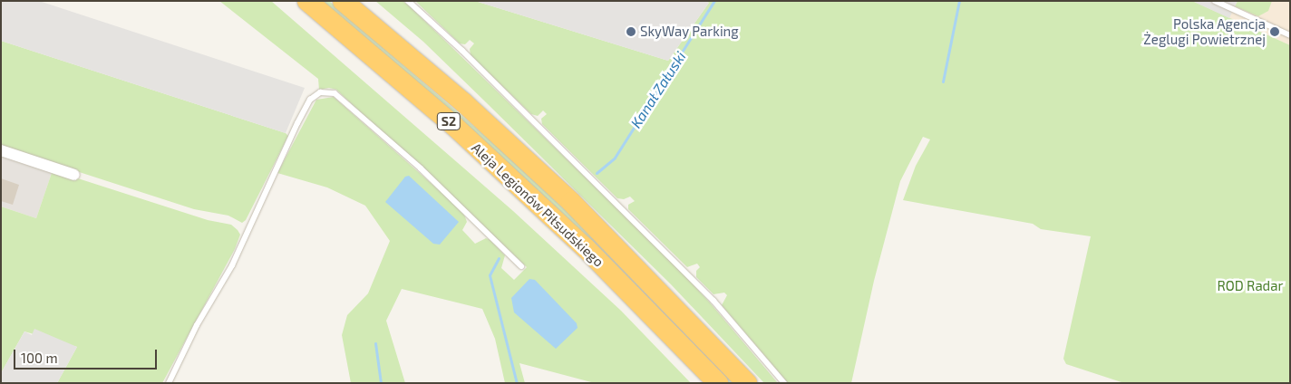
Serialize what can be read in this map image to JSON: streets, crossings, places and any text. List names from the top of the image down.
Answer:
{
  "streets": {
    "highway": ["S2", "Aleja Legionów Piłsudskiego"]
  },
  "water": ["Kanał Załuski"],
  "parks": ["ROD Radar"],
  "places": ["SkyWay Parking", "Polska Agencja Żeglugi Powietrznej"],
  "scale_bar": "100 m"
}
